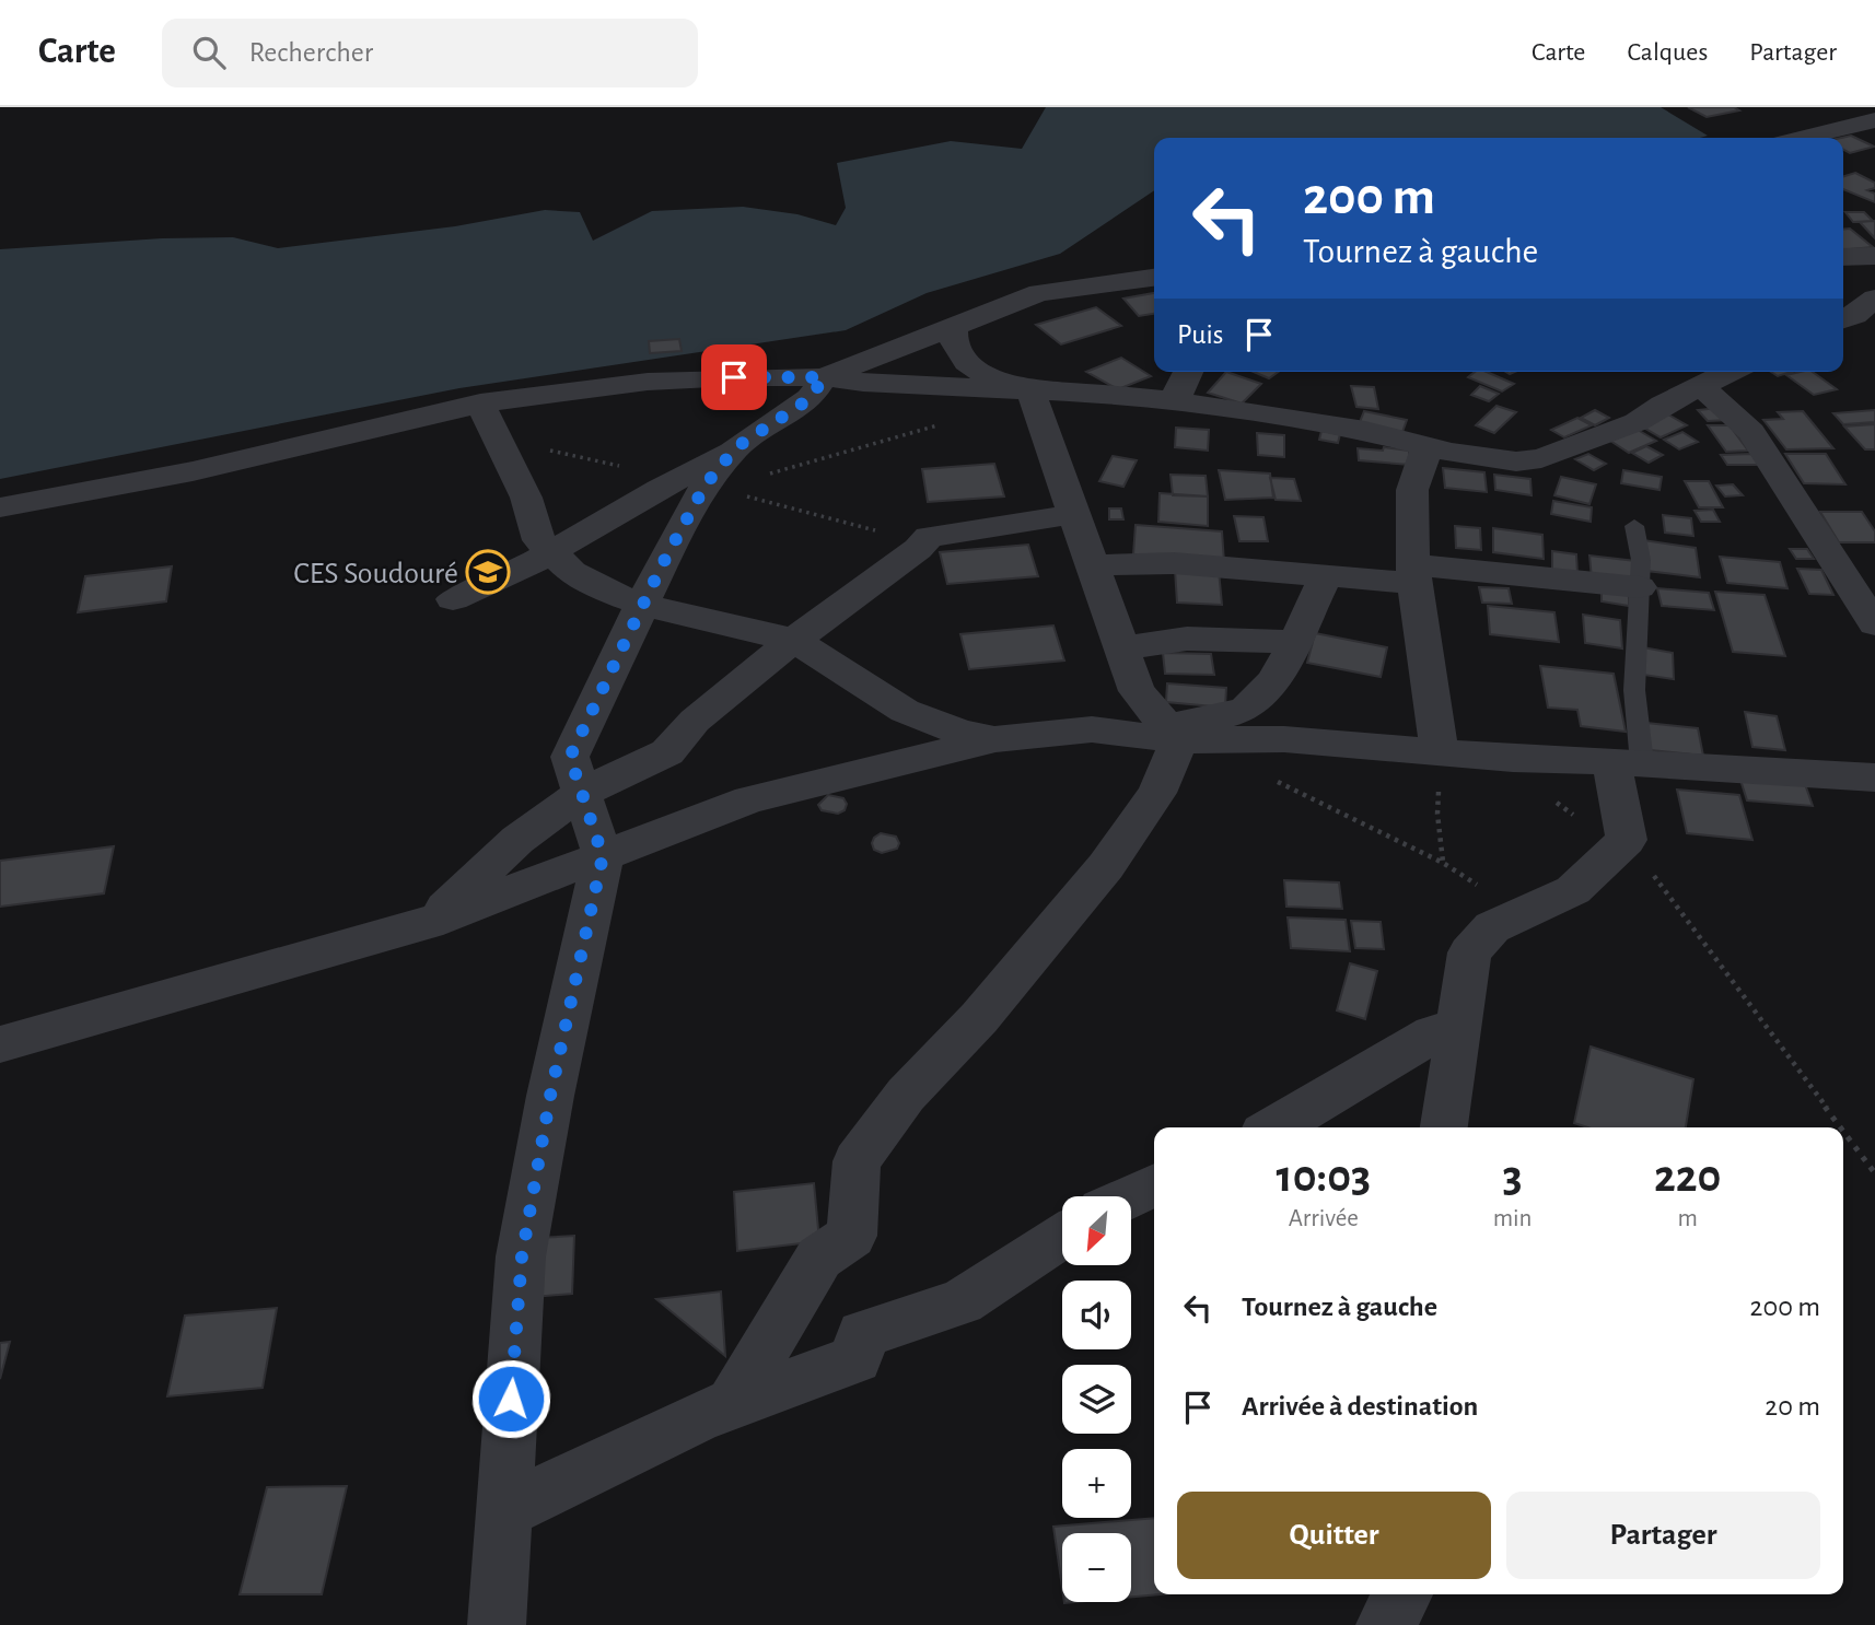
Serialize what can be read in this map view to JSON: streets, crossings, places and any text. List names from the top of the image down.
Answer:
{
  "places": {
    "school or university": ["CES Soudouré"]
  },
  "north": "bottom left",
  "page": {
    "header": "Carte",
    "search": "Rechercher",
    "nav": ["Carte", "Calques", "Partager"],
    "turn": ["200 m", "Tournez à gauche"],
    "then": "Puis",
    "eta": [
      "10:03",
      "Arrivée",
      "3",
      "min",
      "220",
      "m"
    ],
    "map_buttons": ["+", "−"],
    "list": [
      {
        "name": "Tournez à gauche",
        "value": "200 m"
      },
      {
        "name": "Arrivée à destination",
        "value": "20 m"
      }
    ],
    "buttons": ["Quitter", "Partager"]
  }
}
